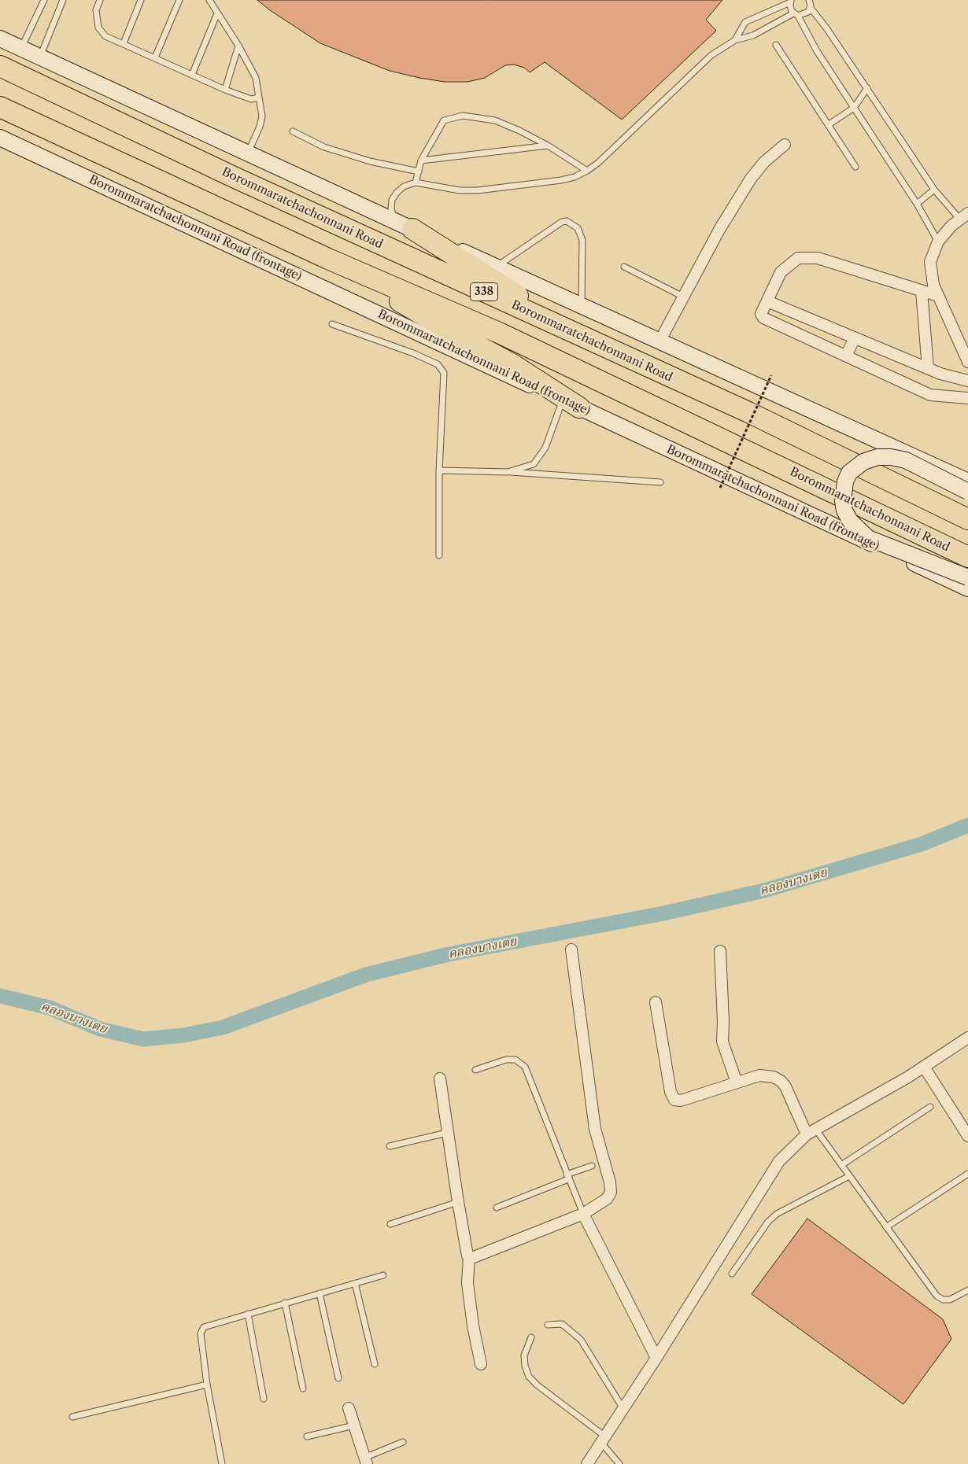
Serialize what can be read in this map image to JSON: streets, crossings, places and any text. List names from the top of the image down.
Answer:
{
  "streets": {
    "highway": ["Borommaratchachonnani Road", "338"],
    "main road": ["Borommaratchachonnani Road (frontage)"]
  },
  "water": ["คลองบางเตย"]
}
